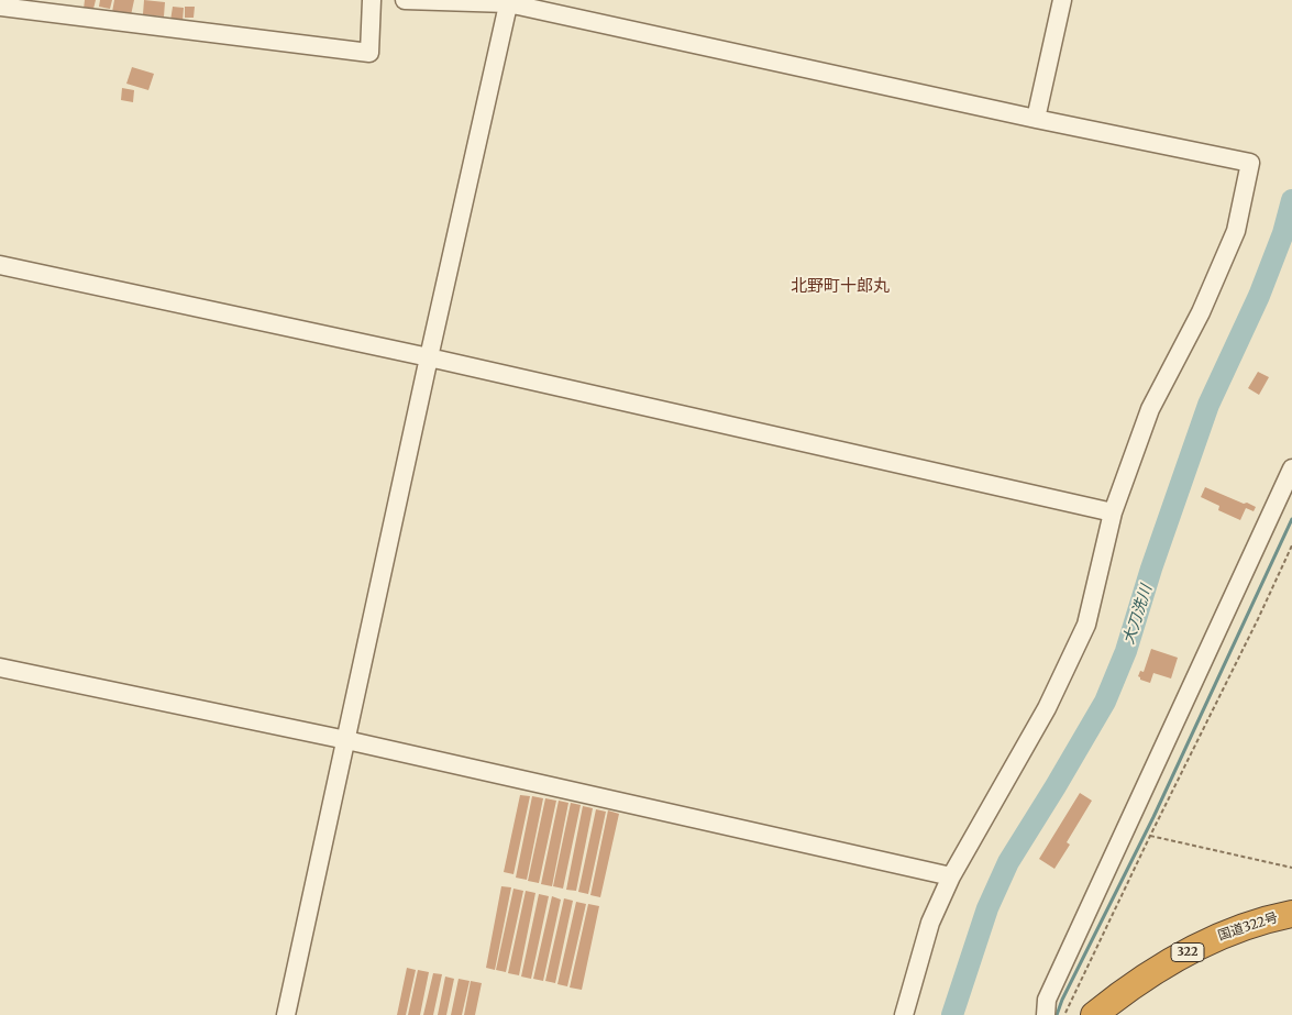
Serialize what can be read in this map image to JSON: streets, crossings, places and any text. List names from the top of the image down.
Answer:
{
  "streets": {
    "highway": ["国道322号", "322"]
  },
  "districts": ["北野町十郎丸"],
  "water": ["大刀洗川"]
}
